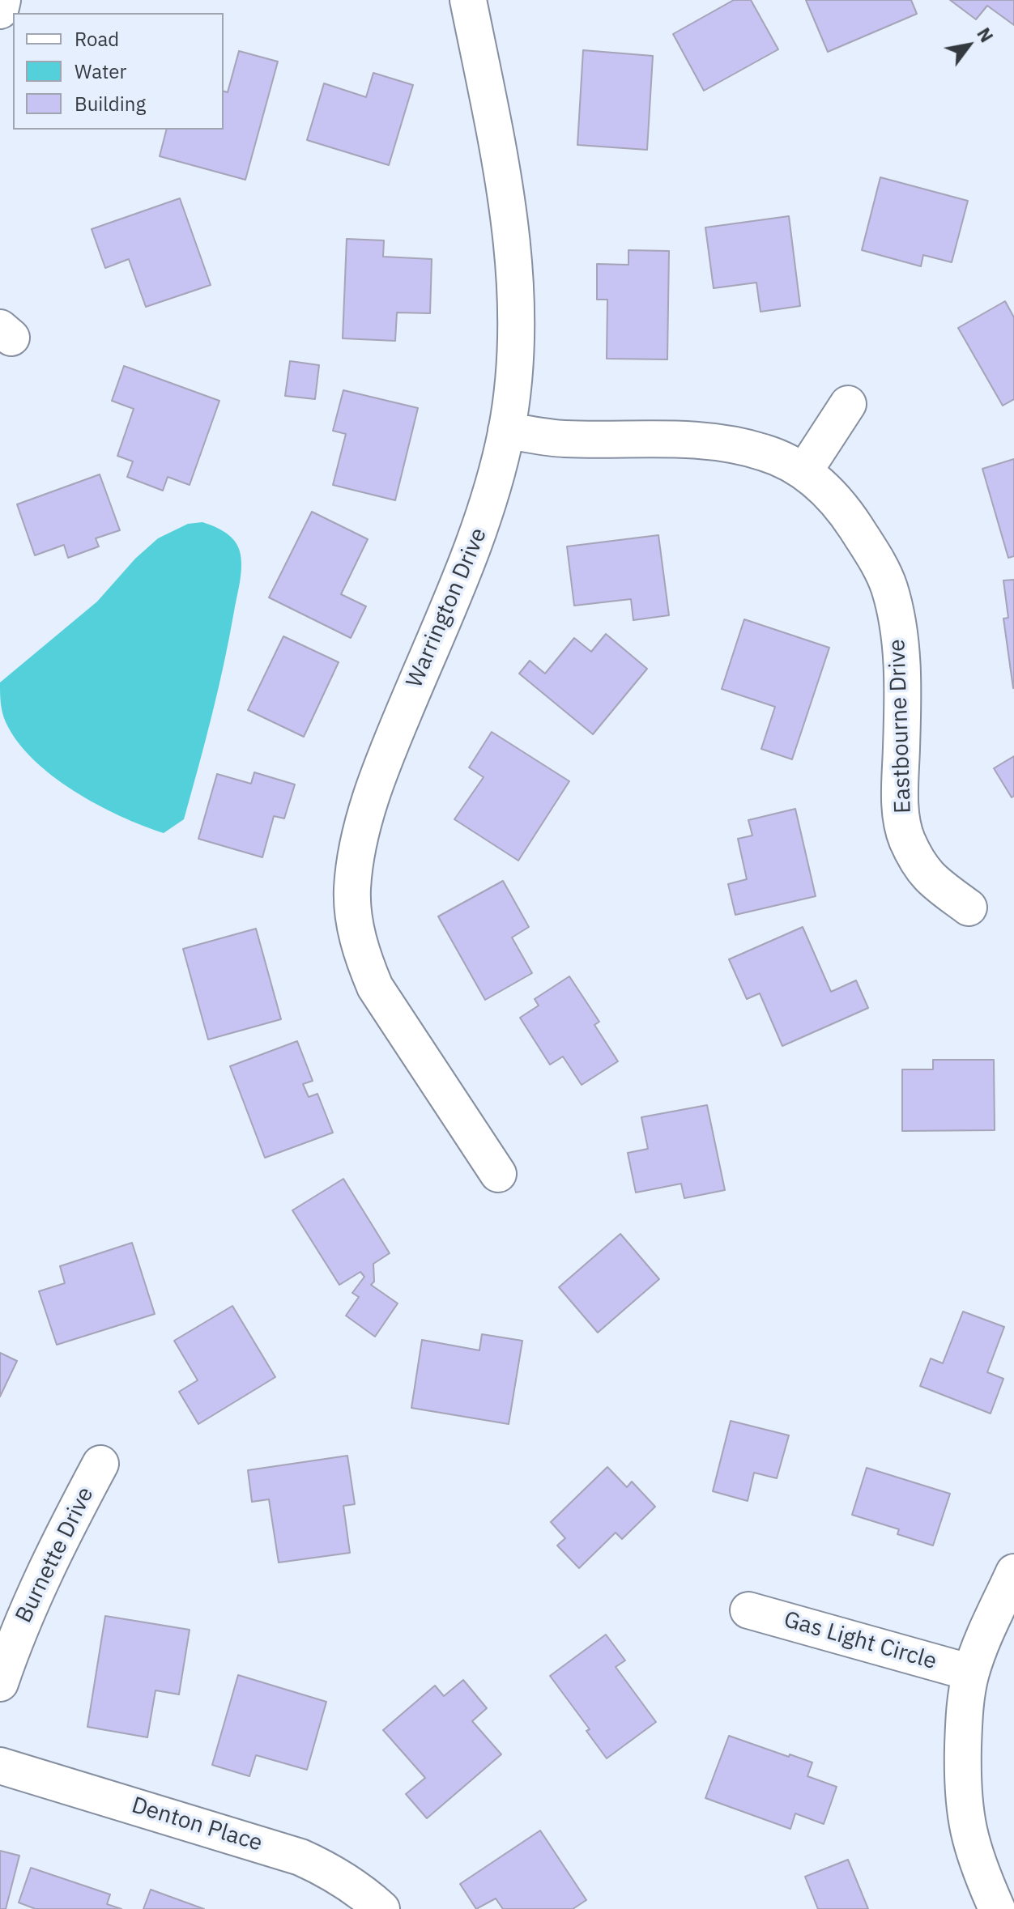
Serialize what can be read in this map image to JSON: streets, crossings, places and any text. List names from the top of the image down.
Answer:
{
  "streets": {
    "street": [
      "Warrington Drive",
      "Eastbourne Drive",
      "Burnette Drive",
      "Gas Light Circle",
      "Denton Place"
    ]
  },
  "crossings": [
    ["Warrington Drive", "Eastbourne Drive"]
  ],
  "legend": ["Road", "Water", "Building"],
  "north": "top right"
}
